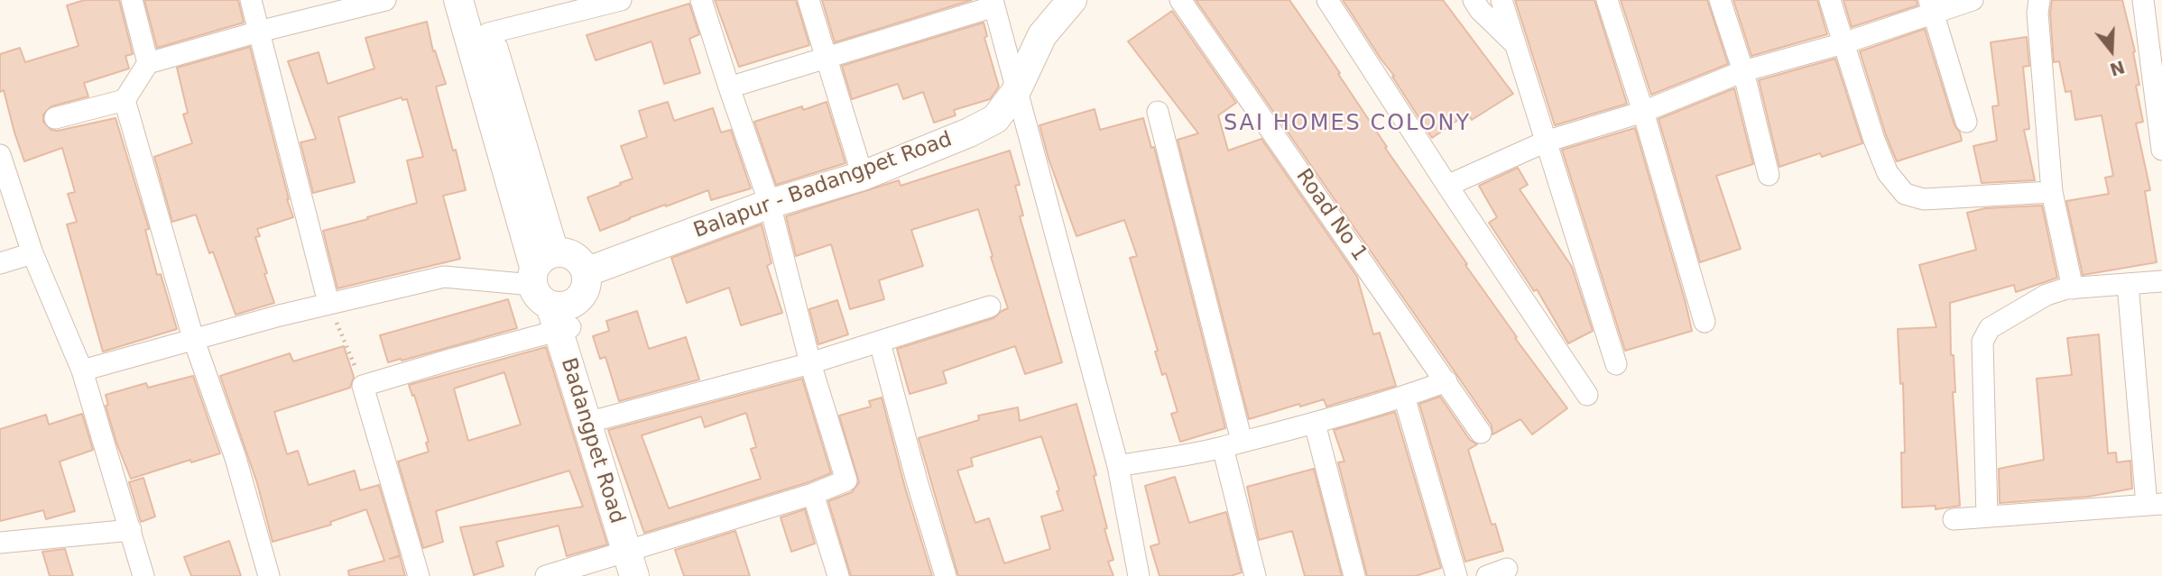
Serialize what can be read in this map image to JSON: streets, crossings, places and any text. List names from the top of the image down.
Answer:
{
  "streets": {
    "main road": ["Balapur - Badangpet Road", "Badangpet Road"],
    "street": ["Road No 1"]
  },
  "districts": ["SAI HOMES COLONY"],
  "north": "bottom"
}
